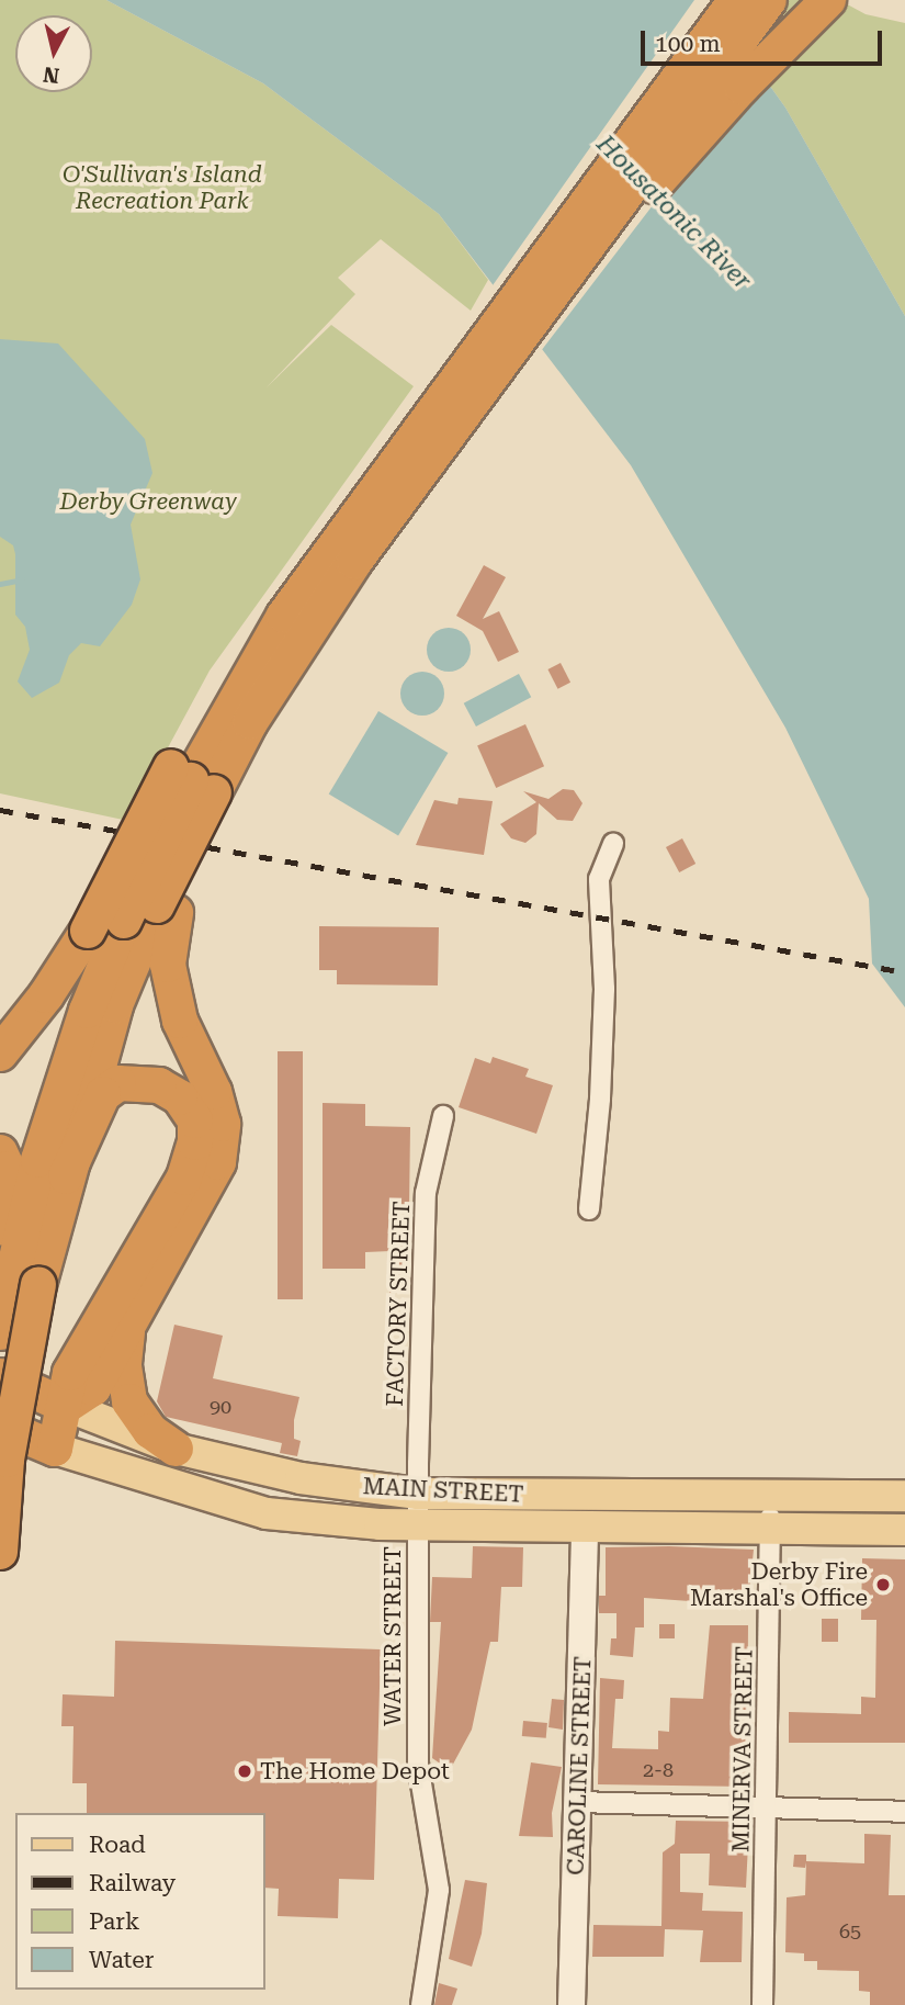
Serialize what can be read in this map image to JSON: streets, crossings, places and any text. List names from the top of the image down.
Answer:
{
  "streets": {
    "highway": ["MAIN STREET"],
    "main road": ["CAROLINE STREET"],
    "street": ["FACTORY STREET", "WATER STREET", "MINERVA STREET"]
  },
  "crossings": [
    ["FACTORY STREET", "MAIN STREET"],
    ["FACTORY STREET", "WATER STREET"],
    ["MAIN STREET", "WATER STREET"],
    ["MAIN STREET", "MINERVA STREET"],
    ["MAIN STREET", "CAROLINE STREET"]
  ],
  "water": ["Housatonic River"],
  "parks": ["O'Sullivan's Island Recreation Park", "Derby Greenway"],
  "places": ["Derby Fire Marshal's Office", "The Home Depot"],
  "house_numbers": ["90", "2-8", "65"],
  "legend": [
    "Road",
    "Railway",
    "Park",
    "Water"
  ],
  "scale_bar": "100 m",
  "north": "bottom"
}
